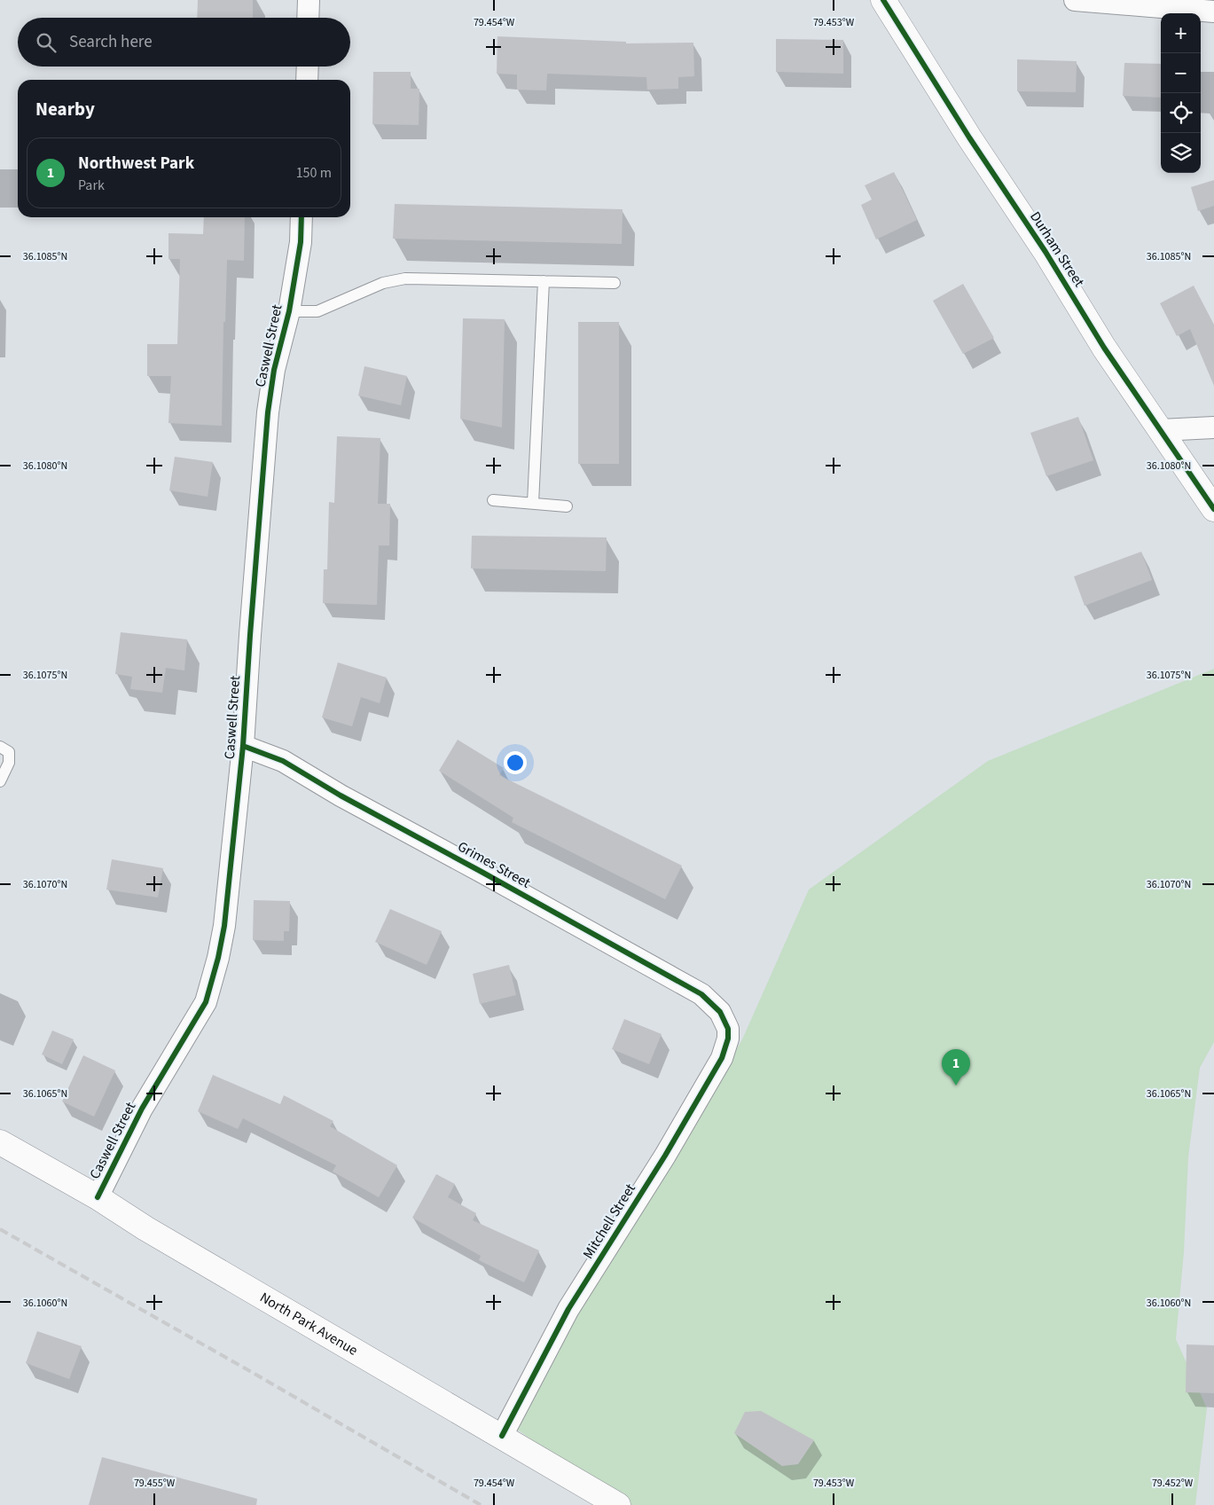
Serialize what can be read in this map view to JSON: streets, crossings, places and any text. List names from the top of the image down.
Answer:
{
  "streets": {
    "street": [
      "Durham Street",
      "Caswell Street",
      "Grimes Street",
      "Mitchell Street",
      "North Park Avenue"
    ]
  },
  "crossings": [
    ["Caswell Street", "Grimes Street"],
    ["Caswell Street", "North Park Avenue"],
    ["Grimes Street", "Mitchell Street"],
    ["Mitchell Street", "North Park Avenue"]
  ],
  "page": {
    "map_buttons": ["+", "−"],
    "search": "Search here",
    "heading": "Nearby",
    "list": [
      {
        "mark": "1",
        "name": "Northwest Park",
        "note": "Park",
        "value": "150 m"
      }
    ],
    "pins": "1"
  },
  "coordinates": [
    "79.454°W",
    "79.453°W",
    "36.1085°N",
    "36.1080°N",
    "36.1075°N",
    "36.1070°N",
    "36.1065°N",
    "36.1060°N",
    "79.455°W",
    "79.452°W"
  ]
}
